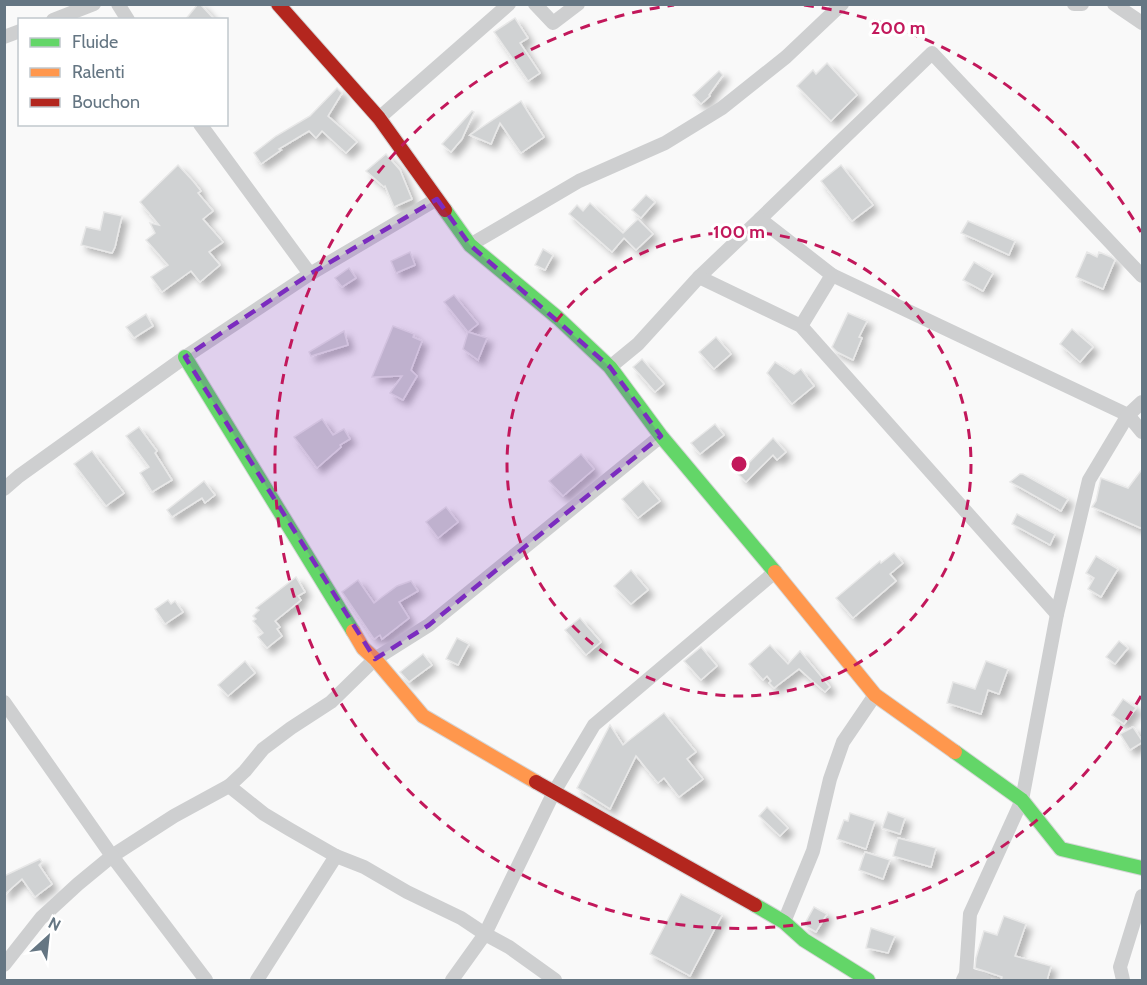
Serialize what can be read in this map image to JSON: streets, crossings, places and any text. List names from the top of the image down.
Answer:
{
  "legend": ["Fluide", "Ralenti", "Bouchon"],
  "north": "top right",
  "rings": ["200 m", "100 m"]
}
